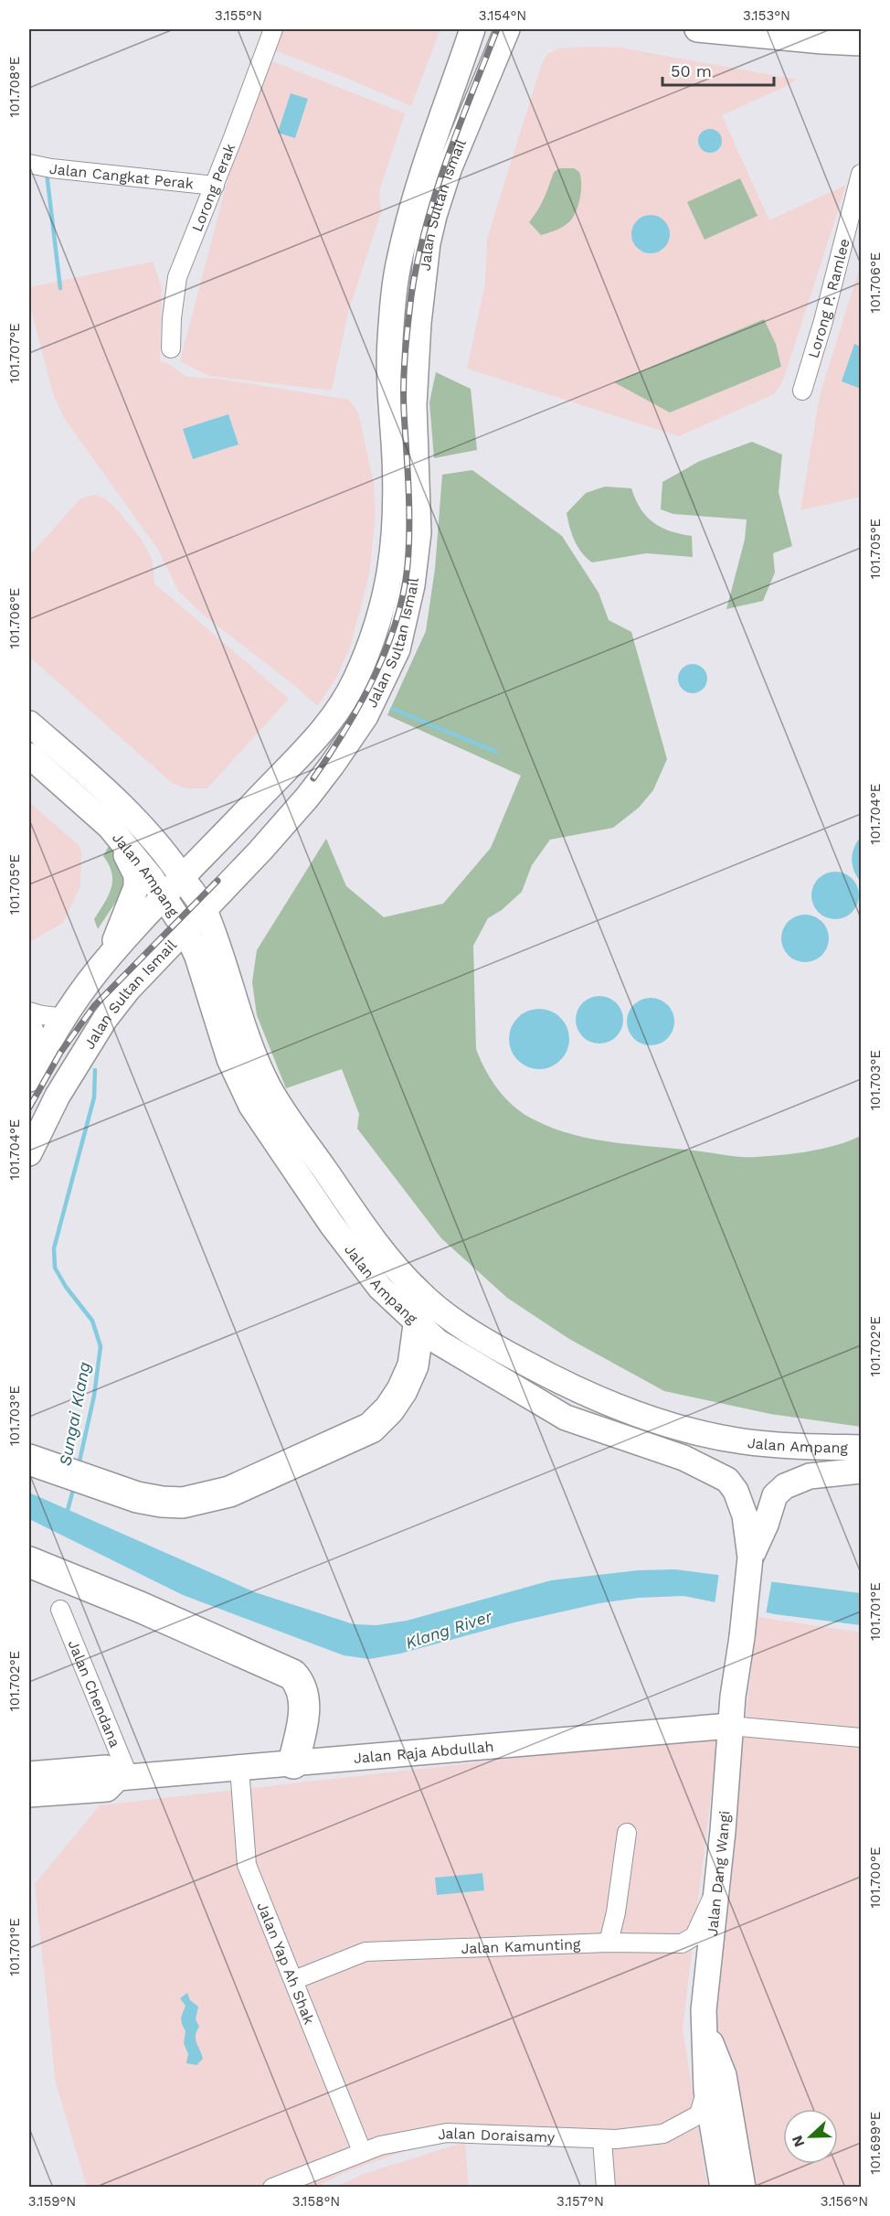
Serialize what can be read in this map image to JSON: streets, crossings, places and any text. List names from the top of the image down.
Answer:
{
  "streets": {
    "street": [
      "Jalan Cangkat Perak",
      "Lorong Perak",
      "Jalan Sultan Ismail",
      "Lorong P. Ramlee",
      "Jalan Ampang",
      "Jalan Chendana",
      "Jalan Raja Abdullah",
      "Jalan Dang Wangi",
      "Jalan Kamunting",
      "Jalan Yap Ah Shak",
      "Jalan Doraisamy"
    ]
  },
  "crossings": [
    ["Jalan Cangkat Perak", "Lorong Perak"],
    ["Jalan Sultan Ismail", "Jalan Ampang"],
    ["Jalan Ampang", "Jalan Dang Wangi"],
    ["Jalan Chendana", "Jalan Raja Abdullah"],
    ["Jalan Raja Abdullah", "Jalan Dang Wangi"],
    ["Jalan Raja Abdullah", "Jalan Yap Ah Shak"],
    ["Jalan Dang Wangi", "Jalan Kamunting"],
    ["Jalan Dang Wangi", "Jalan Doraisamy"],
    ["Jalan Kamunting", "Jalan Yap Ah Shak"],
    ["Jalan Yap Ah Shak", "Jalan Doraisamy"]
  ],
  "water": ["Sungai Klang", "Klang River"],
  "scale_bar": "50 m",
  "north": "left",
  "coordinates": [
    "3.155°N",
    "3.154°N",
    "3.153°N",
    "101.708°E",
    "101.706°E",
    "101.707°E",
    "101.705°E",
    "101.704°E",
    "101.703°E",
    "101.702°E",
    "101.701°E",
    "101.700°E",
    "101.699°E",
    "3.159°N",
    "3.158°N",
    "3.157°N",
    "3.156°N"
  ]
}
